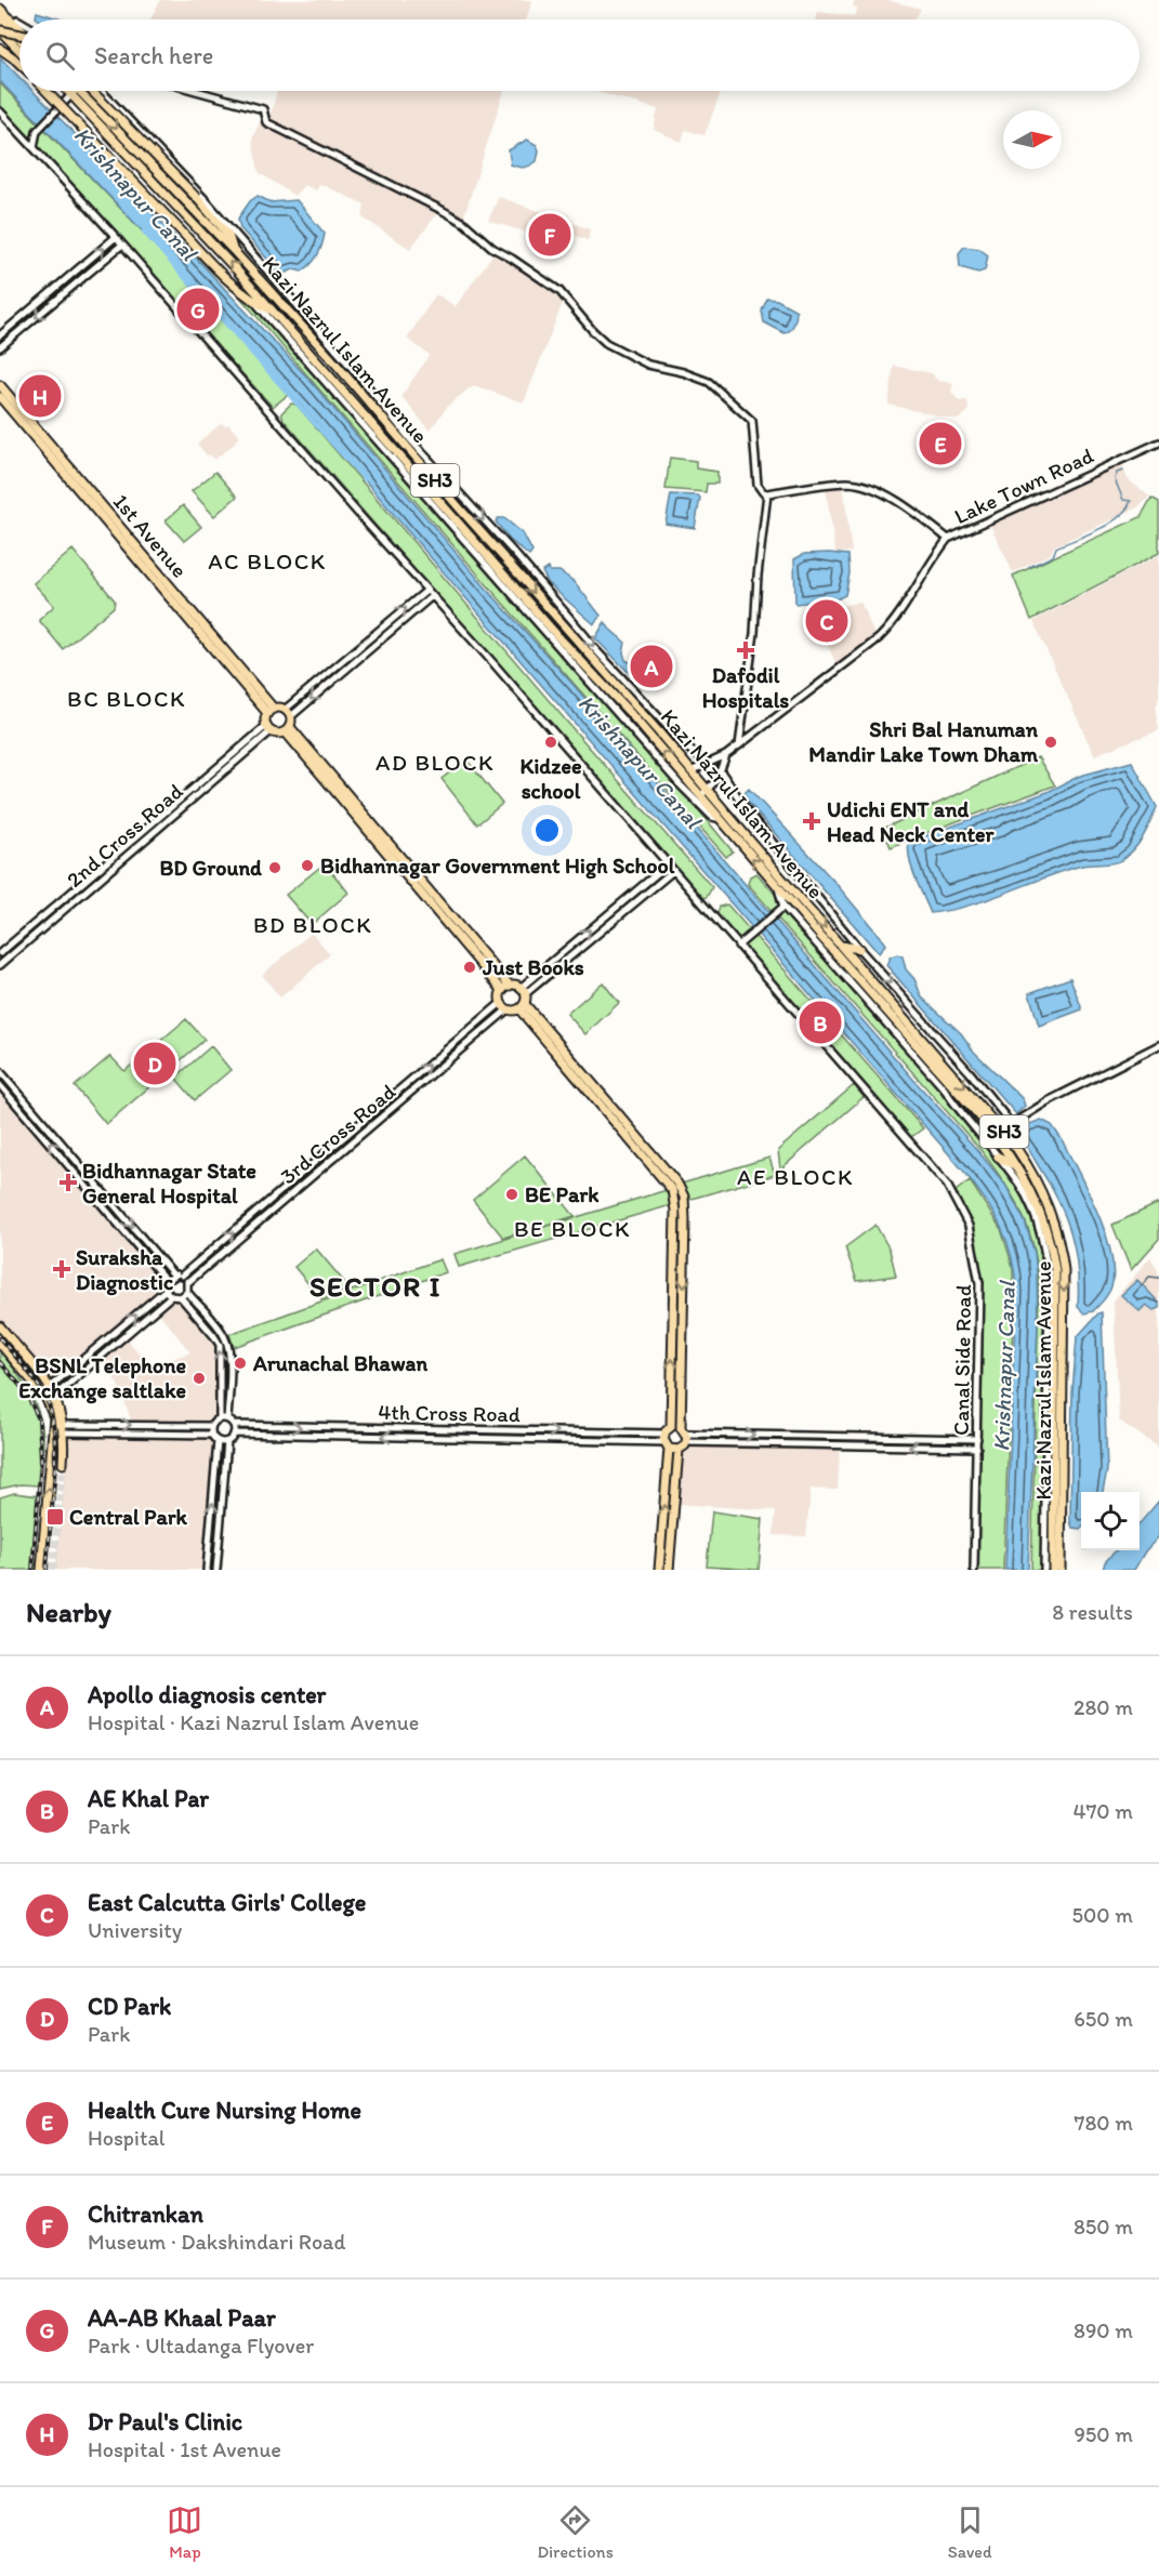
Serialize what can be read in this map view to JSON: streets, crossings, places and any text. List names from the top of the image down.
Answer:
{
  "streets": {
    "main road": ["Kazi Nazrul Islam Avenue", "SH3", "1st Avenue"],
    "street": [
      "Lake Town Road",
      "2nd Cross Road",
      "3rd Cross Road",
      "Canal Side Road",
      "4th Cross Road"
    ]
  },
  "crossings": [
    ["Kazi Nazrul Islam Avenue", "SH3"],
    ["Kazi Nazrul Islam Avenue", "Lake Town Road"]
  ],
  "districts": [
    "AC BLOCK",
    "BC BLOCK",
    "AD BLOCK",
    "BD BLOCK",
    "AE BLOCK",
    "BE BLOCK",
    "SECTOR I"
  ],
  "water": ["Krishnapur Canal"],
  "places": {
    "health": [
      "Dafodil Hospitals",
      "Udichi ENT and Head Neck Center",
      "Bidhannagar State General Hospital",
      "Suraksha Diagnostic"
    ],
    "other": [
      "Kidzee school",
      "Shri Bal Hanuman Mandir Lake Town Dham",
      "Bidhannagar Government High School",
      "BD Ground",
      "Just Books",
      "BE Park",
      "Arunachal Bhawan",
      "BSNL Telephone Exchange saltlake"
    ],
    "transit": ["Central Park"]
  },
  "north": "right",
  "page": {
    "search": "Search here",
    "pins": [
      "F",
      "G",
      "H",
      "E",
      "C",
      "A",
      "B",
      "D"
    ],
    "heading": ["Nearby", "8 results"],
    "list": [
      {
        "mark": "A",
        "name": "Apollo diagnosis center",
        "note": "Hospital · Kazi Nazrul Islam Avenue",
        "value": "280 m"
      },
      {
        "mark": "B",
        "name": "AE Khal Par",
        "note": "Park",
        "value": "470 m"
      },
      {
        "mark": "C",
        "name": "East Calcutta Girls' College",
        "note": "University",
        "value": "500 m"
      },
      {
        "mark": "D",
        "name": "CD Park",
        "note": "Park",
        "value": "650 m"
      },
      {
        "mark": "E",
        "name": "Health Cure Nursing Home",
        "note": "Hospital",
        "value": "780 m"
      },
      {
        "mark": "F",
        "name": "Chitrankan",
        "note": "Museum · Dakshindari Road",
        "value": "850 m"
      },
      {
        "mark": "G",
        "name": "AA-AB Khaal Paar",
        "note": "Park · Ultadanga Flyover",
        "value": "890 m"
      },
      {
        "mark": "H",
        "name": "Dr Paul's Clinic",
        "note": "Hospital · 1st Avenue",
        "value": "950 m"
      }
    ],
    "nav": ["Map", "Directions", "Saved"]
  }
}
